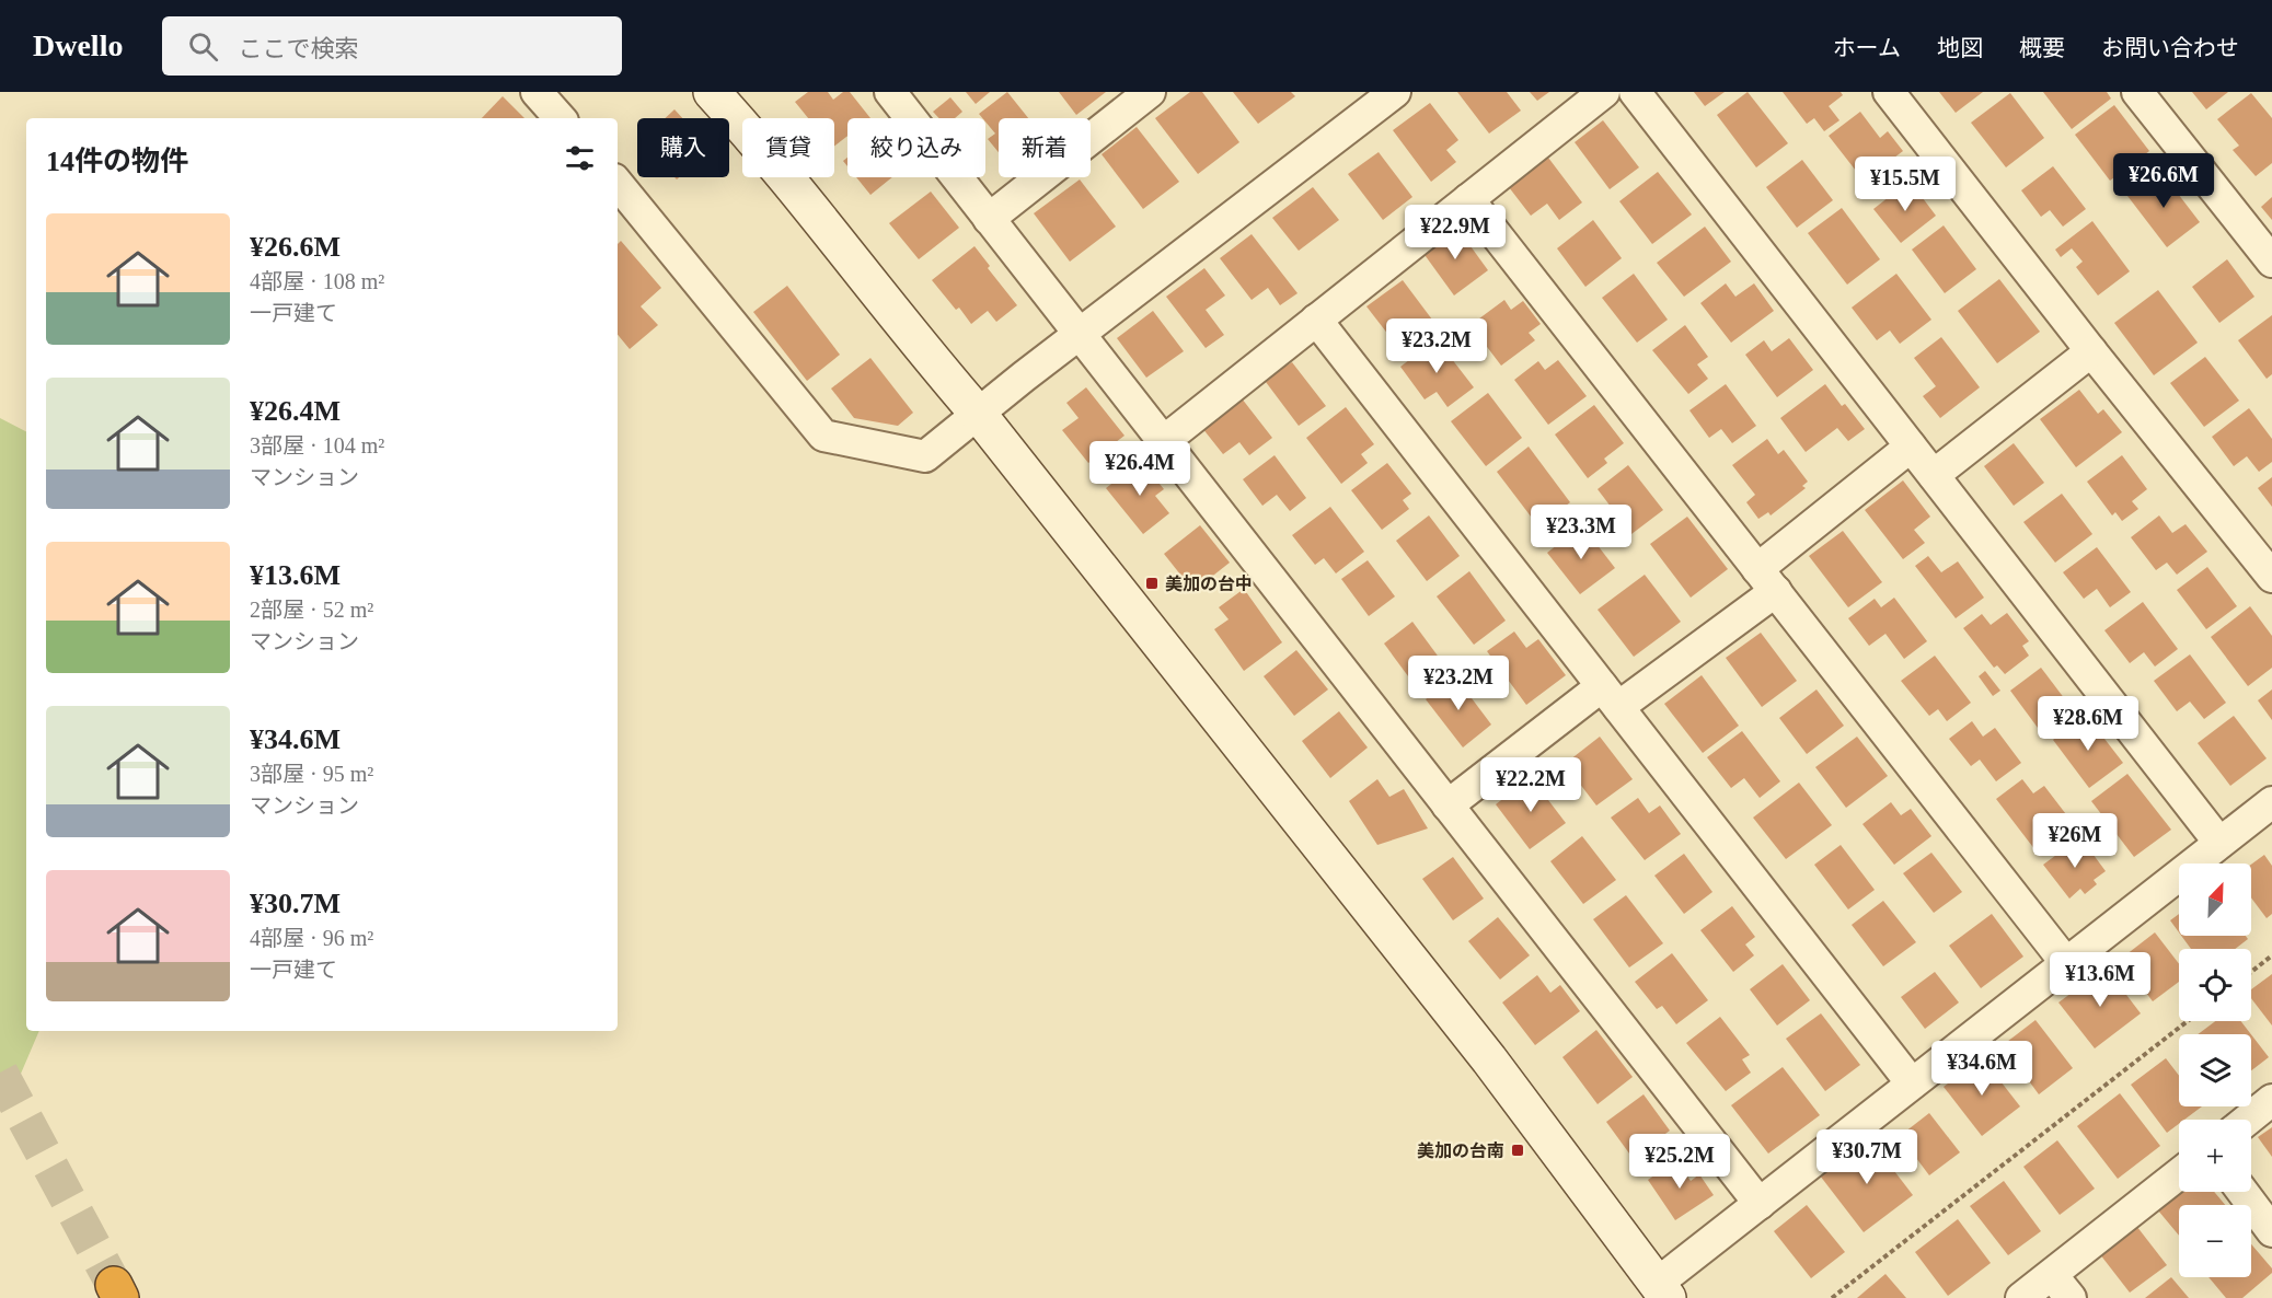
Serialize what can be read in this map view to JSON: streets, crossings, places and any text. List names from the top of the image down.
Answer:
{
  "places": {
    "transit": ["美加の台中", "美加の台南"]
  },
  "north": "top right",
  "page": {
    "header": "Dwello",
    "search": "ここで検索",
    "nav": [
      "ホーム",
      "地図",
      "概要",
      "お問い合わせ"
    ],
    "chip": [
      "購入",
      "賃貸",
      "絞り込み",
      "新着"
    ],
    "heading": "14件の物件",
    "price": [
      "¥26.6M",
      "¥15.5M",
      "¥22.9M",
      "¥23.2M",
      "¥26.4M",
      "¥23.3M",
      "¥23.2M",
      "¥28.6M",
      "¥22.2M",
      "¥26M",
      "¥13.6M",
      "¥34.6M",
      "¥30.7M",
      "¥25.2M"
    ],
    "list": [
      {
        "name": "¥26.6M",
        "note": "4部屋 · 108 m² · 一戸建て"
      },
      {
        "name": "¥26.4M",
        "note": "3部屋 · 104 m² · マンション"
      },
      {
        "name": "¥13.6M",
        "note": "2部屋 · 52 m² · マンション"
      },
      {
        "name": "¥34.6M",
        "note": "3部屋 · 95 m² · マンション"
      },
      {
        "name": "¥30.7M",
        "note": "4部屋 · 96 m² · 一戸建て"
      }
    ],
    "map_buttons": ["+", "−"]
  }
}
